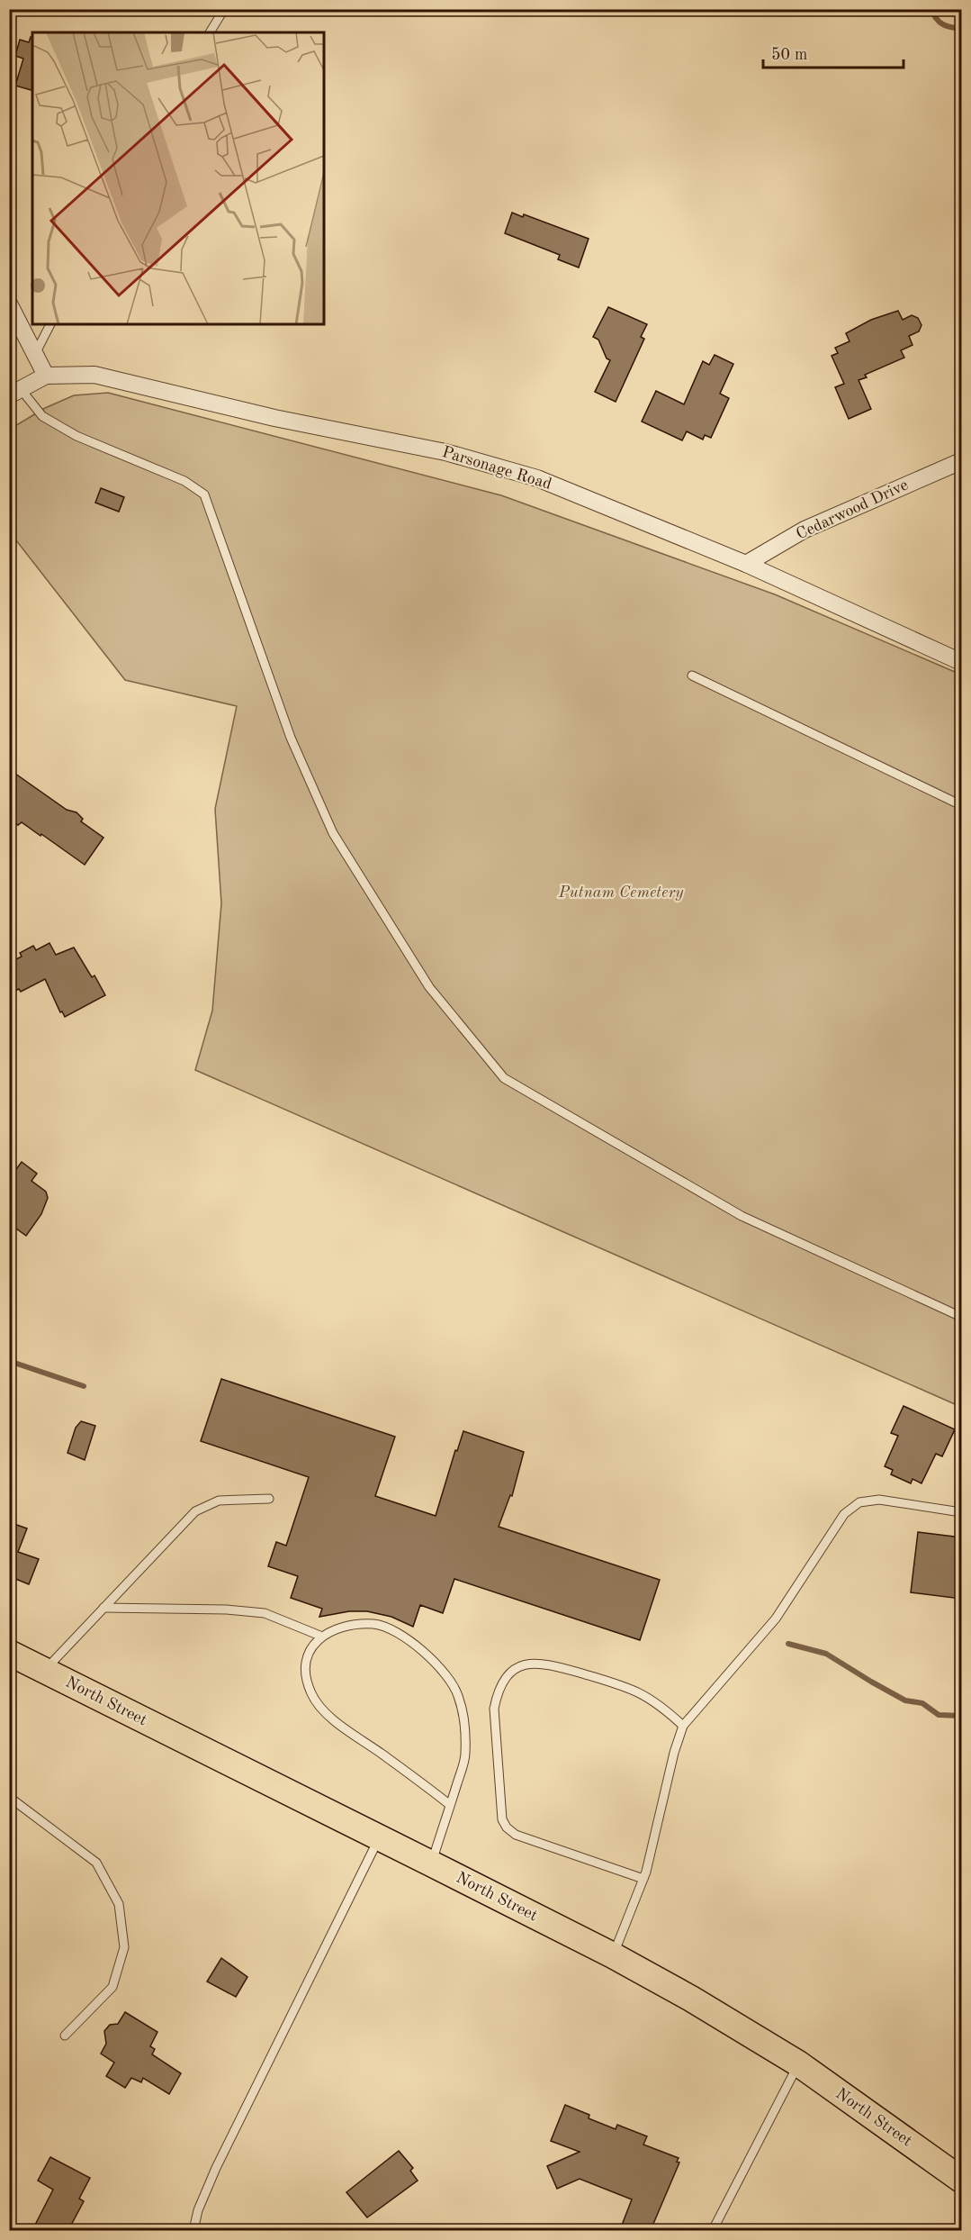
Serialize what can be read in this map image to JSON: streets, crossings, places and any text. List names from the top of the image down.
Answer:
{
  "streets": {
    "main road": ["North Street"],
    "street": ["Parsonage Road", "Cedarwood Drive"]
  },
  "crossings": [
    ["Parsonage Road", "Cedarwood Drive"]
  ],
  "parks": ["Putnam Cemetery"],
  "scale_bar": "50 m"
}
